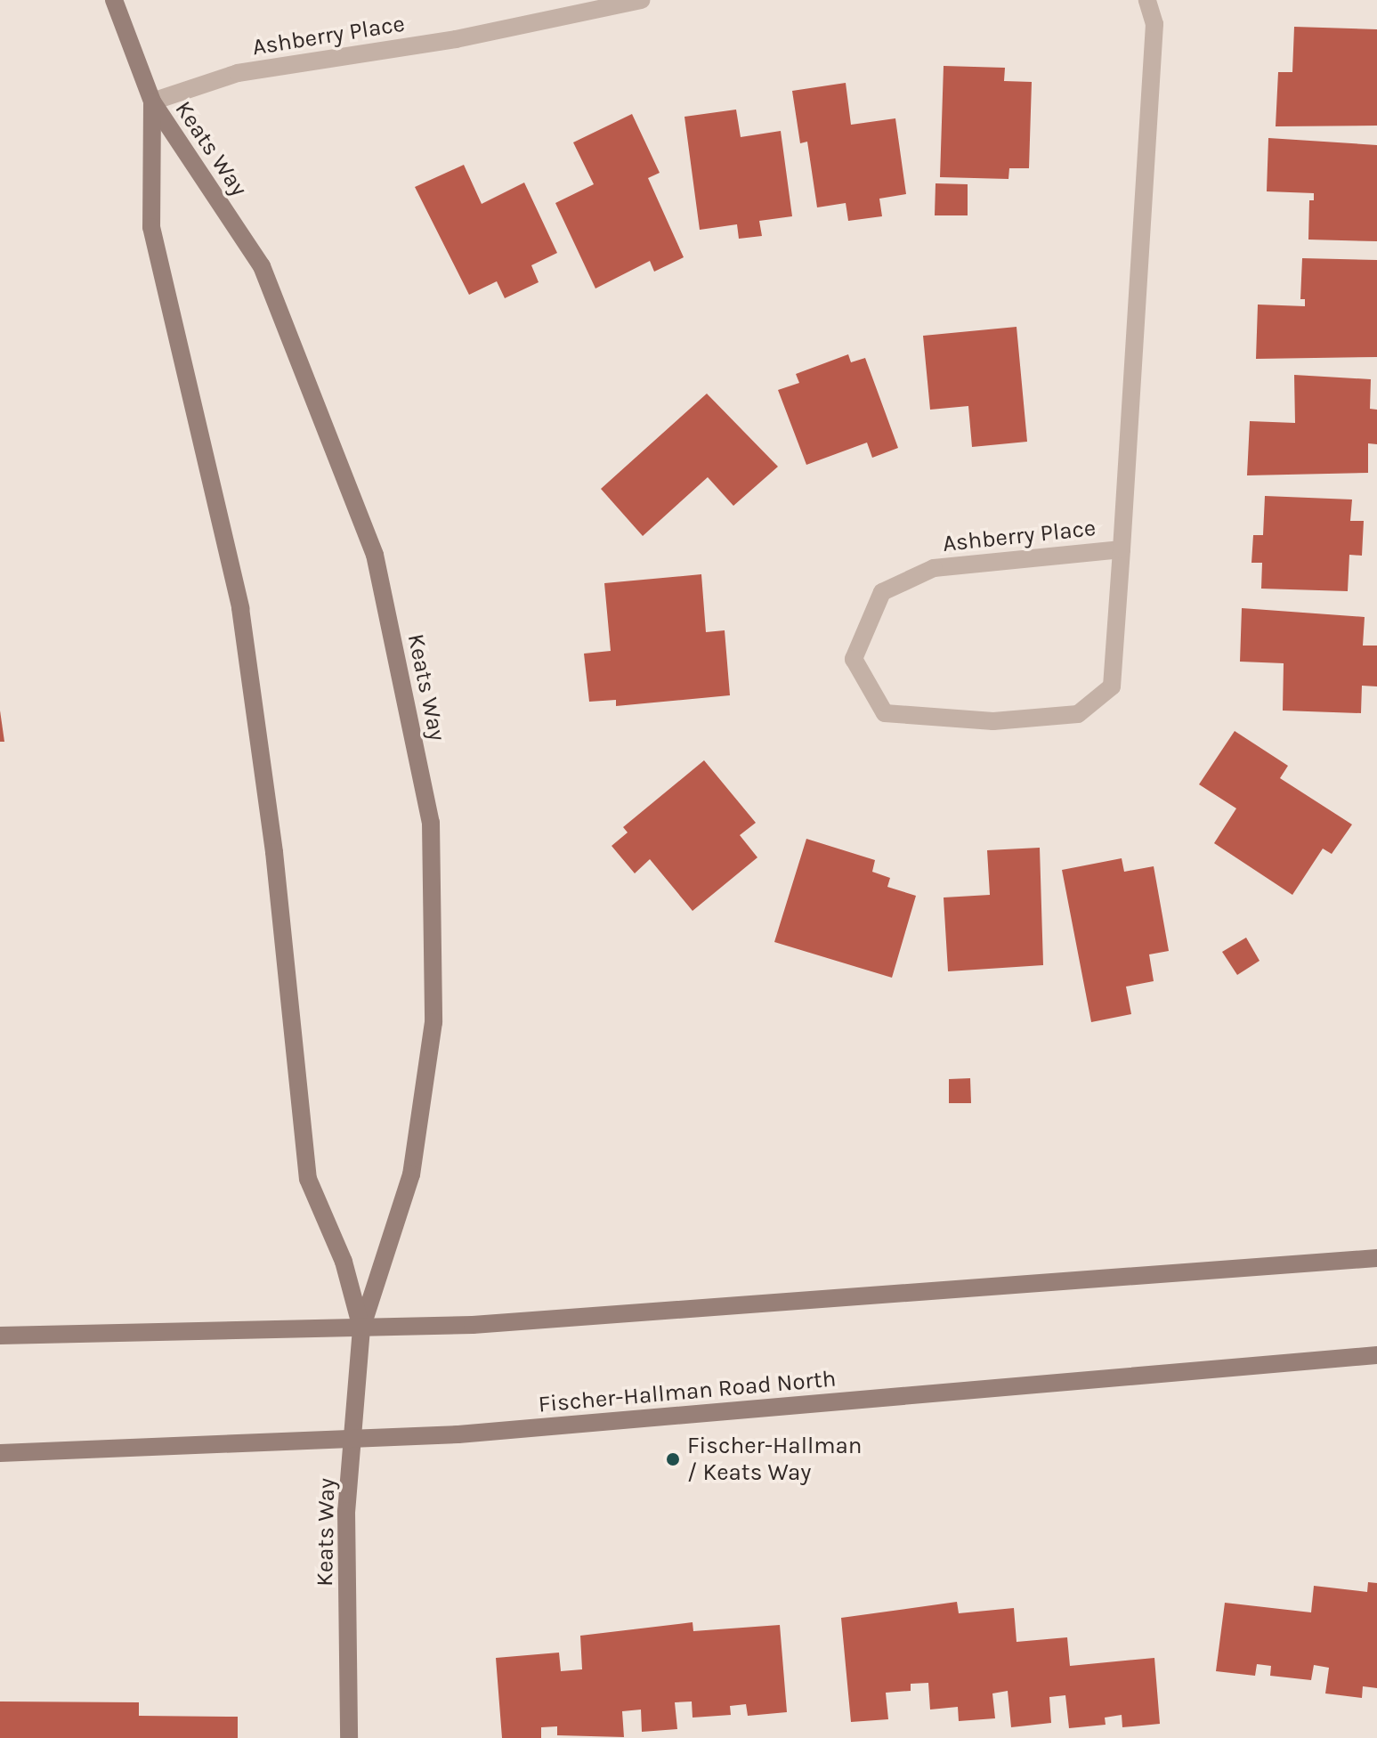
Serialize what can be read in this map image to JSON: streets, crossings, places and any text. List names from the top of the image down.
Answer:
{
  "streets": {
    "street": ["Ashberry Place", "Keats Way", "Fischer-Hallman Road North"]
  },
  "crossings": [
    ["Ashberry Place", "Keats Way"],
    ["Keats Way", "Fischer-Hallman Road North"]
  ],
  "places": ["Fischer-Hallman / Keats Way"]
}
